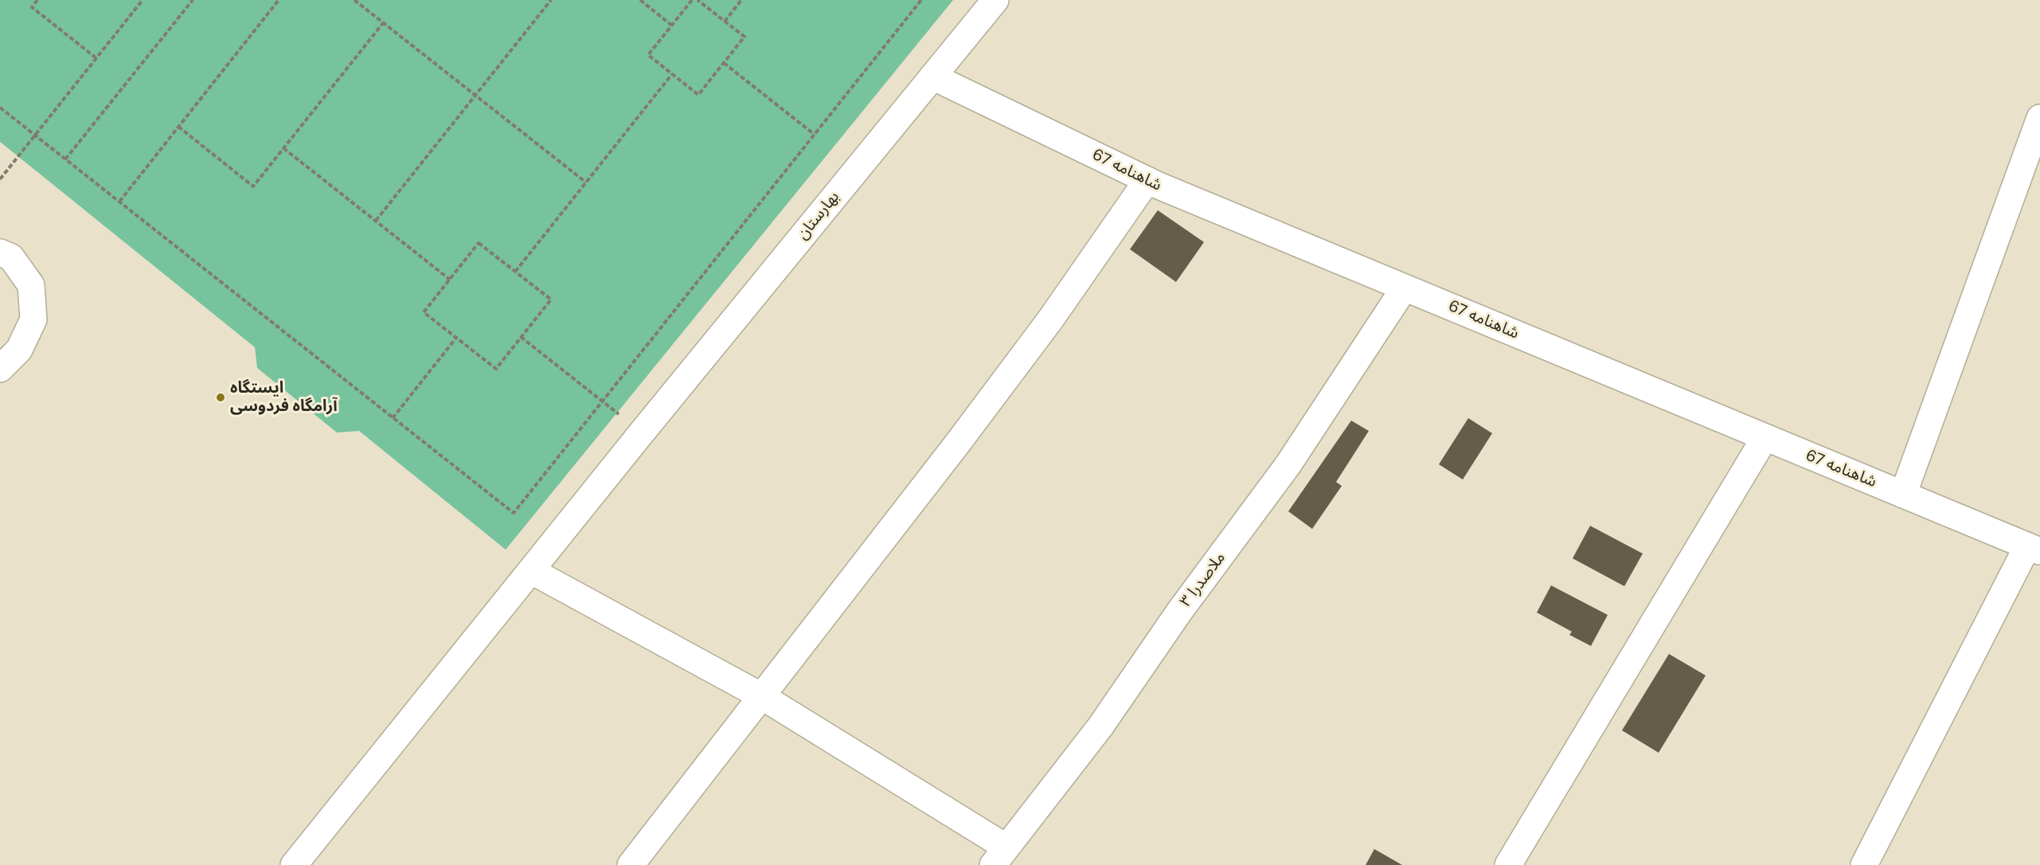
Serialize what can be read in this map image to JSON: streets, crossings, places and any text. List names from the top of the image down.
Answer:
{
  "streets": {
    "street": ["شاهنامه 67", "بهارستان", "ملاصدرا ۳"]
  },
  "crossings": [
    ["شاهنامه 67", "بهارستان"],
    ["شاهنامه 67", "ملاصدرا ۳"]
  ],
  "places": ["ایستگاه آرامگاه فردوسی"]
}
